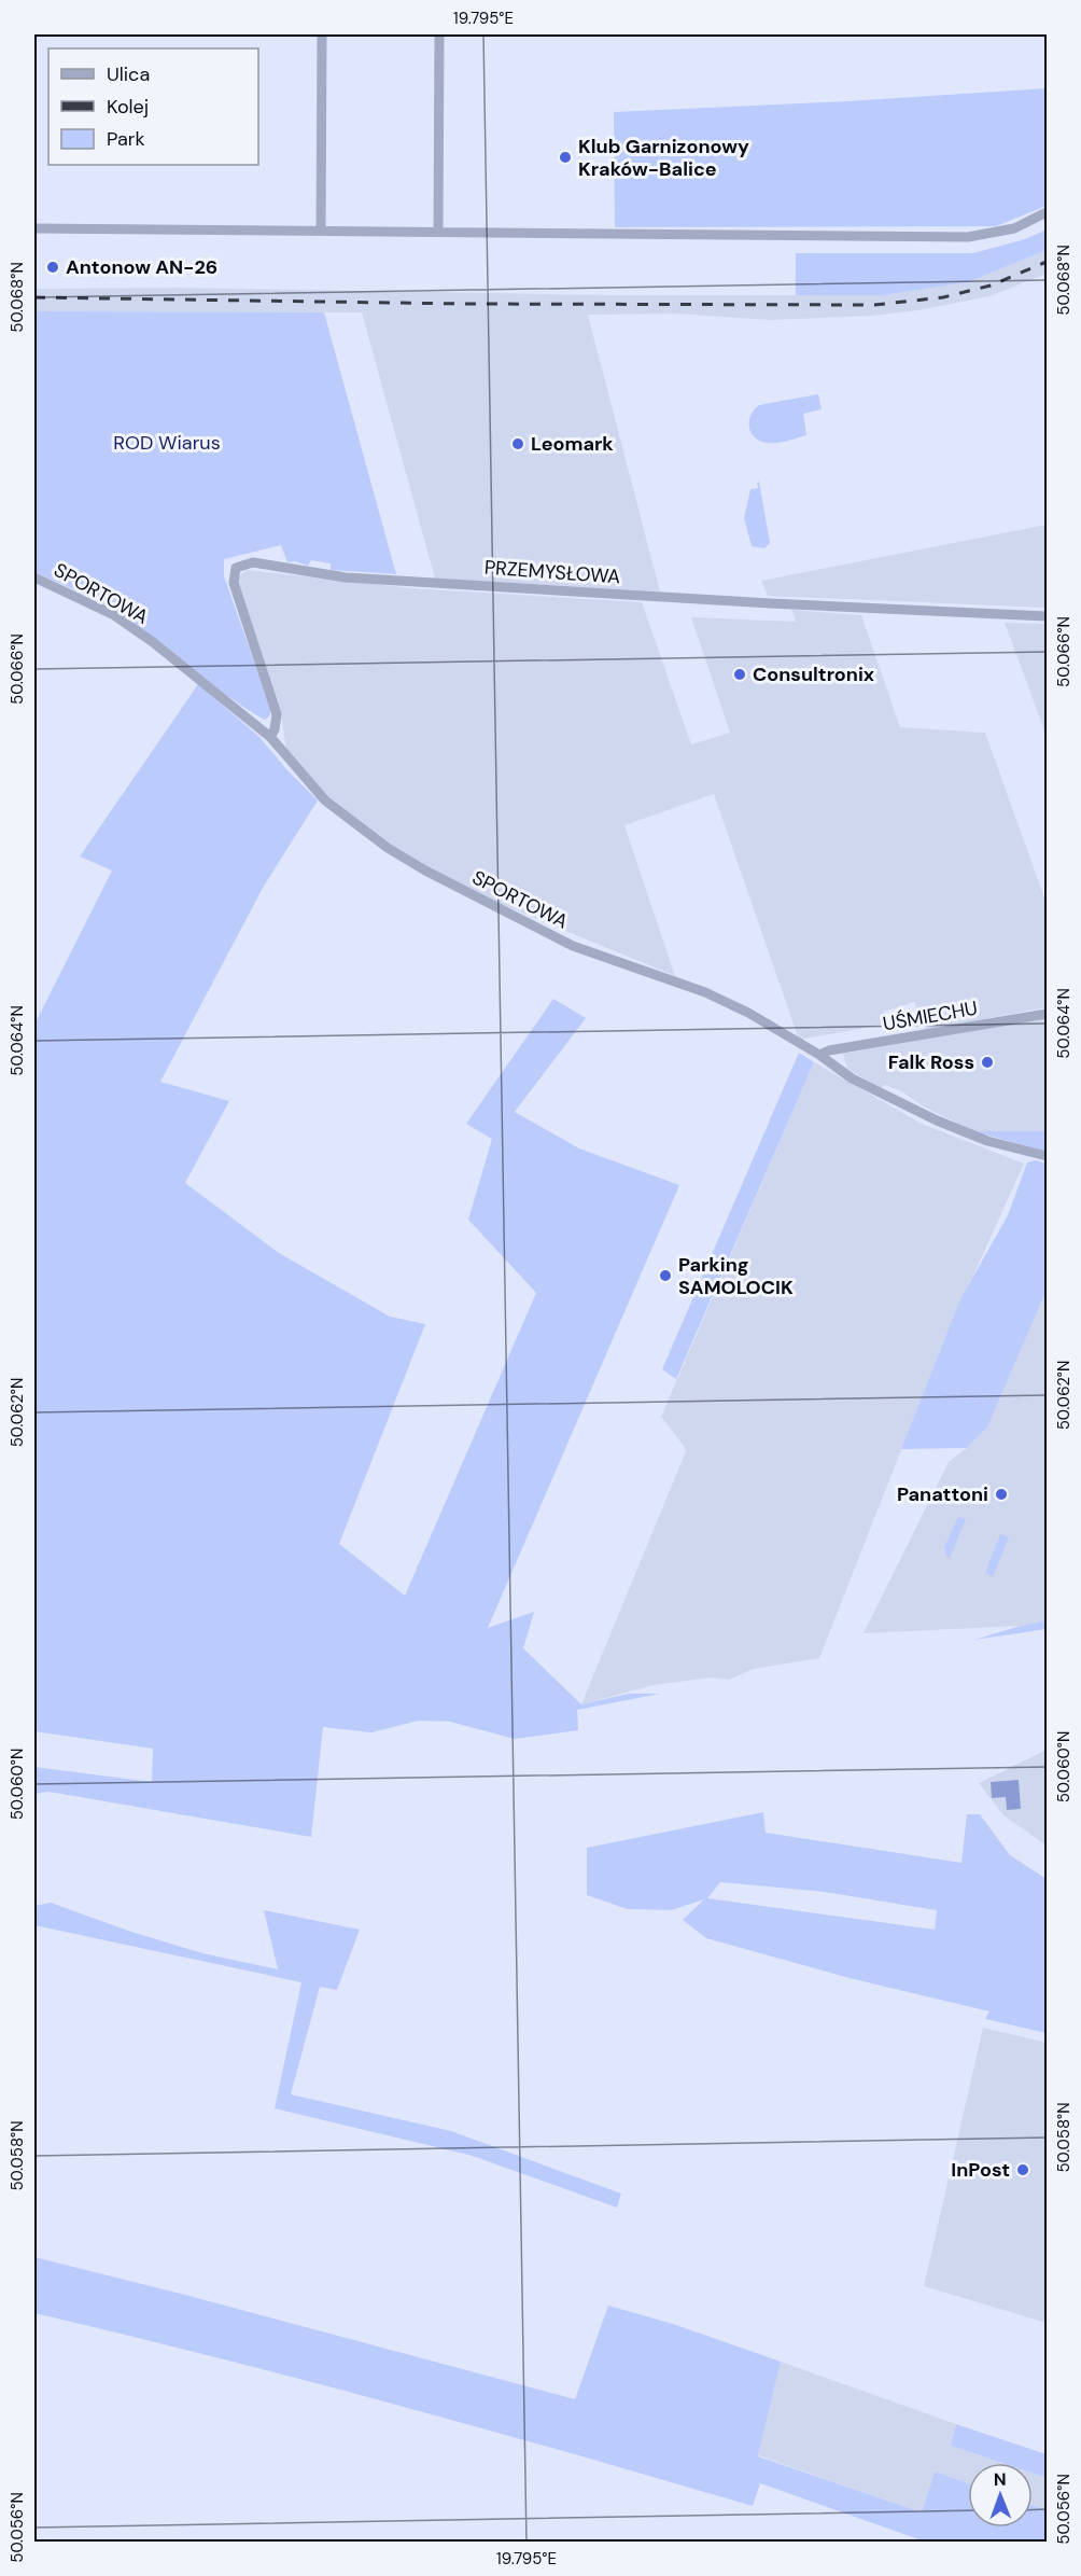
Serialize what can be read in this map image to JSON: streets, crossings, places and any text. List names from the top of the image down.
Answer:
{
  "streets": {
    "street": ["PRZEMYSŁOWA", "SPORTOWA", "UŚMIECHU"]
  },
  "crossings": [
    ["PRZEMYSŁOWA", "SPORTOWA"],
    ["SPORTOWA", "UŚMIECHU"]
  ],
  "parks": ["ROD Wiarus"],
  "places": [
    "Klub Garnizonowy Kraków-Balice",
    "Antonow AN-26",
    "Leomark",
    "Consultronix",
    "Falk Ross",
    "Parking SAMOLOCIK",
    "Panattoni",
    "InPost"
  ],
  "legend": ["Ulica", "Kolej", "Park"],
  "north": "top",
  "coordinates": [
    "19.795°E",
    "50.068°N",
    "50.066°N",
    "50.064°N",
    "50.062°N",
    "50.060°N",
    "50.058°N",
    "50.056°N"
  ]
}
